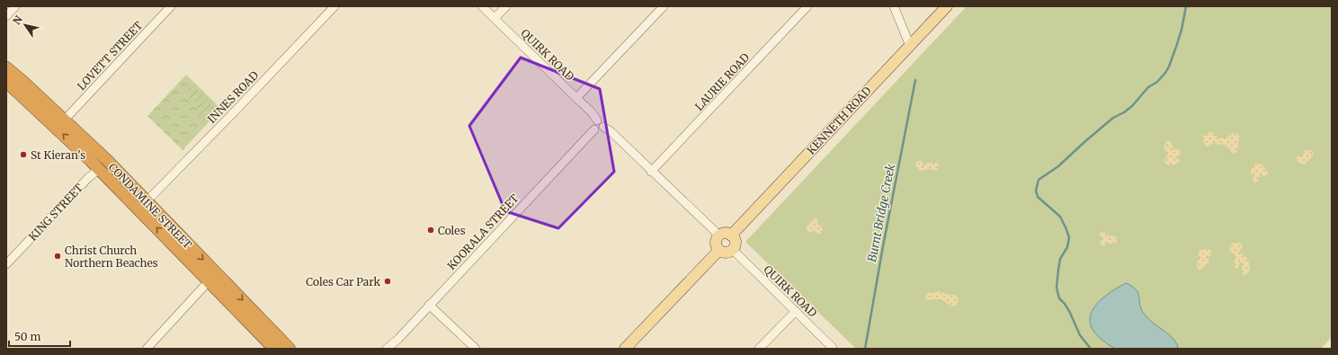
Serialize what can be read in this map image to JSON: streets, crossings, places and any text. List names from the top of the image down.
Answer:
{
  "streets": {
    "highway": ["CONDAMINE STREET"],
    "main road": ["KENNETH ROAD"],
    "street": [
      "QUIRK ROAD",
      "LOVETT STREET",
      "LAURIE ROAD",
      "INNES ROAD",
      "KING STREET",
      "KOORALA STREET"
    ]
  },
  "crossings": [
    ["QUIRK ROAD", "KENNETH ROAD"],
    ["QUIRK ROAD", "KOORALA STREET"],
    ["LOVETT STREET", "CONDAMINE STREET"],
    ["INNES ROAD", "CONDAMINE STREET"],
    ["CONDAMINE STREET", "KING STREET"]
  ],
  "water": ["Burnt Bridge Creek"],
  "places": [
    "St Kieran's",
    "Coles",
    "Christ Church Northern Beaches",
    "Coles Car Park"
  ],
  "scale_bar": "50 m",
  "north": "top left"
}
